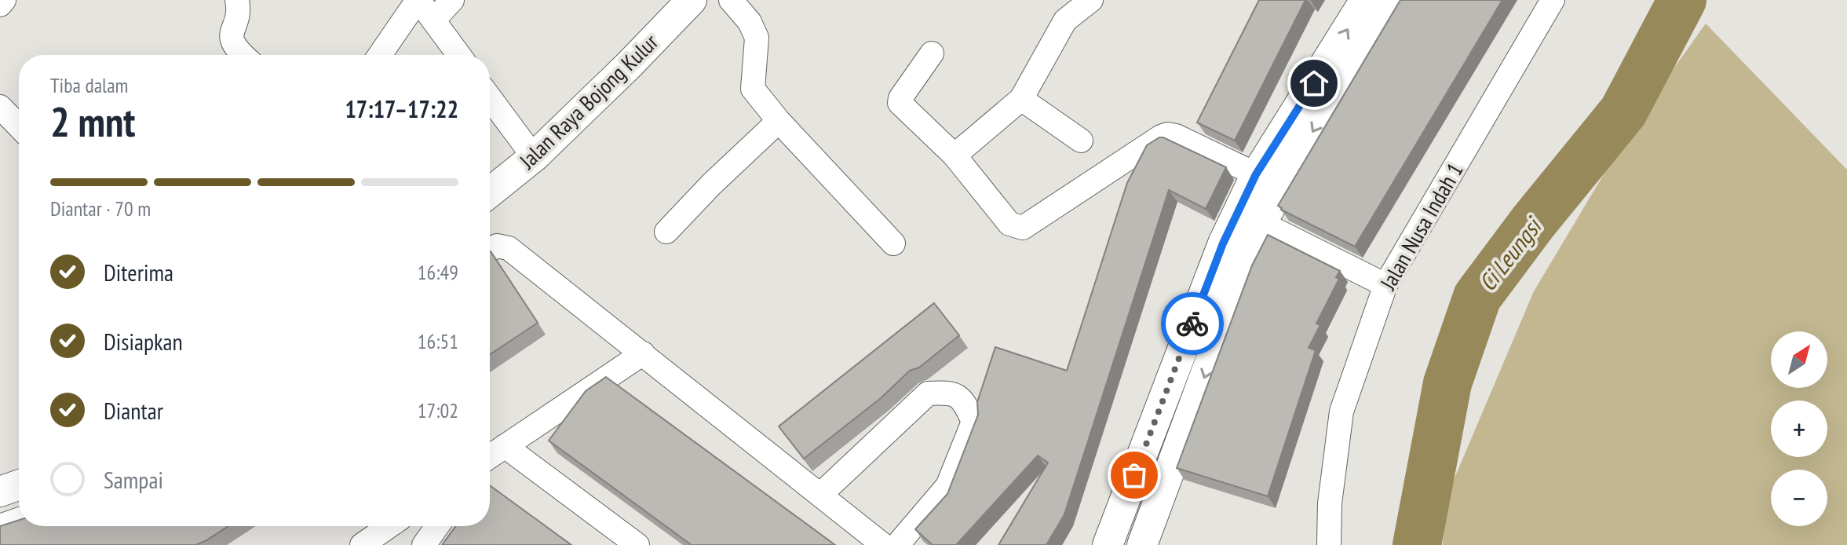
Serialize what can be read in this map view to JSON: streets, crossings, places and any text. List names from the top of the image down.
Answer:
{
  "streets": {
    "street": ["Jalan Raya Bojong Kulur", "Jalan Nusa Indah 1"]
  },
  "water": ["Ci Leungsi"],
  "north": "top right",
  "page": {
    "heading": ["2 mnt", "Tiba dalam", "17:17–17:22"],
    "bar": "Diantar · 70 m",
    "list": [
      ["Diterima", "16:49"],
      ["Disiapkan", "16:51"],
      ["Diantar", "17:02"],
      "Sampai"
    ],
    "map_buttons": ["+", "−"]
  }
}
